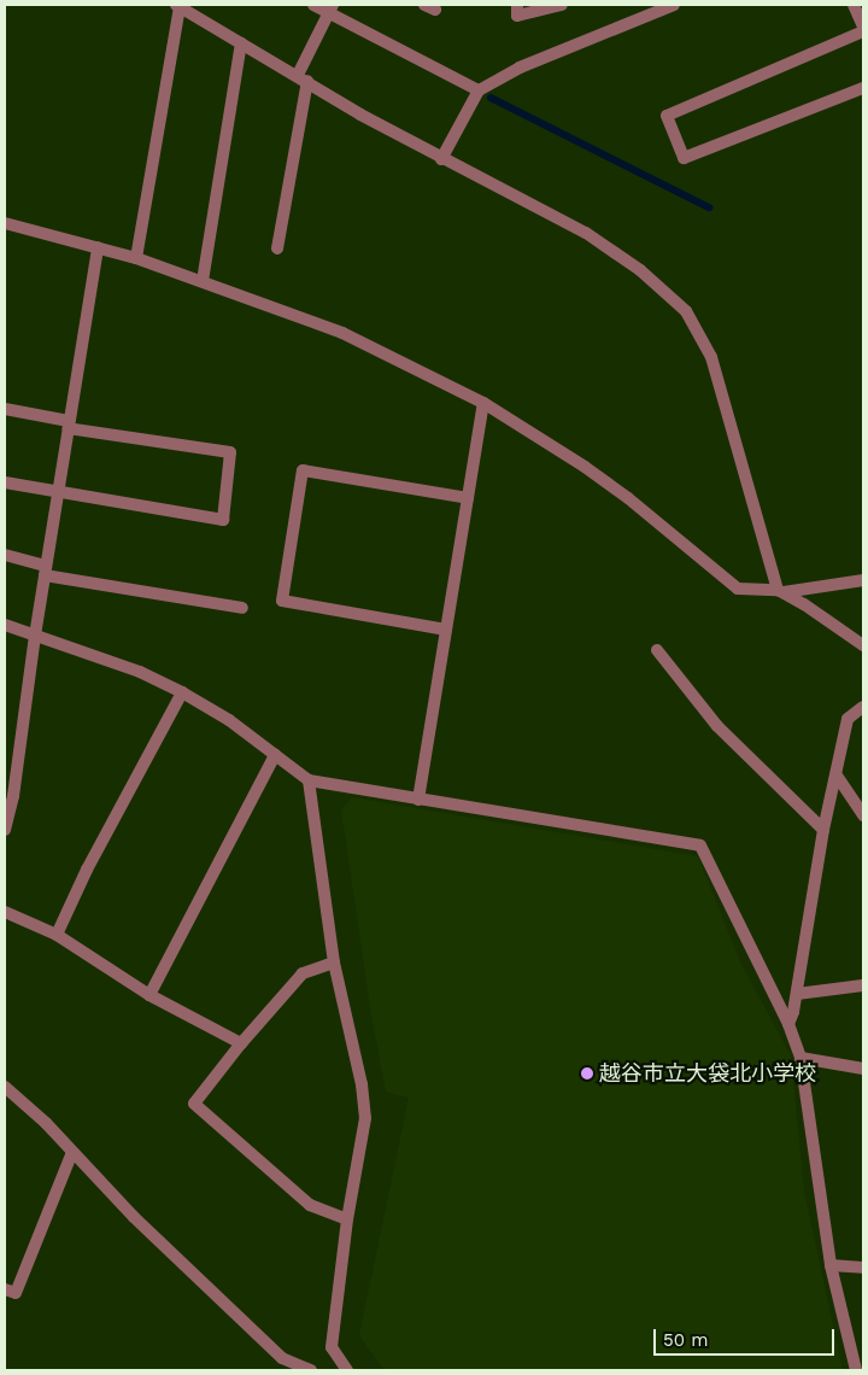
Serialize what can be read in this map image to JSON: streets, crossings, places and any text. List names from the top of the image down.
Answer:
{
  "places": ["越谷市立大袋北小学校"],
  "scale_bar": "50 m"
}
